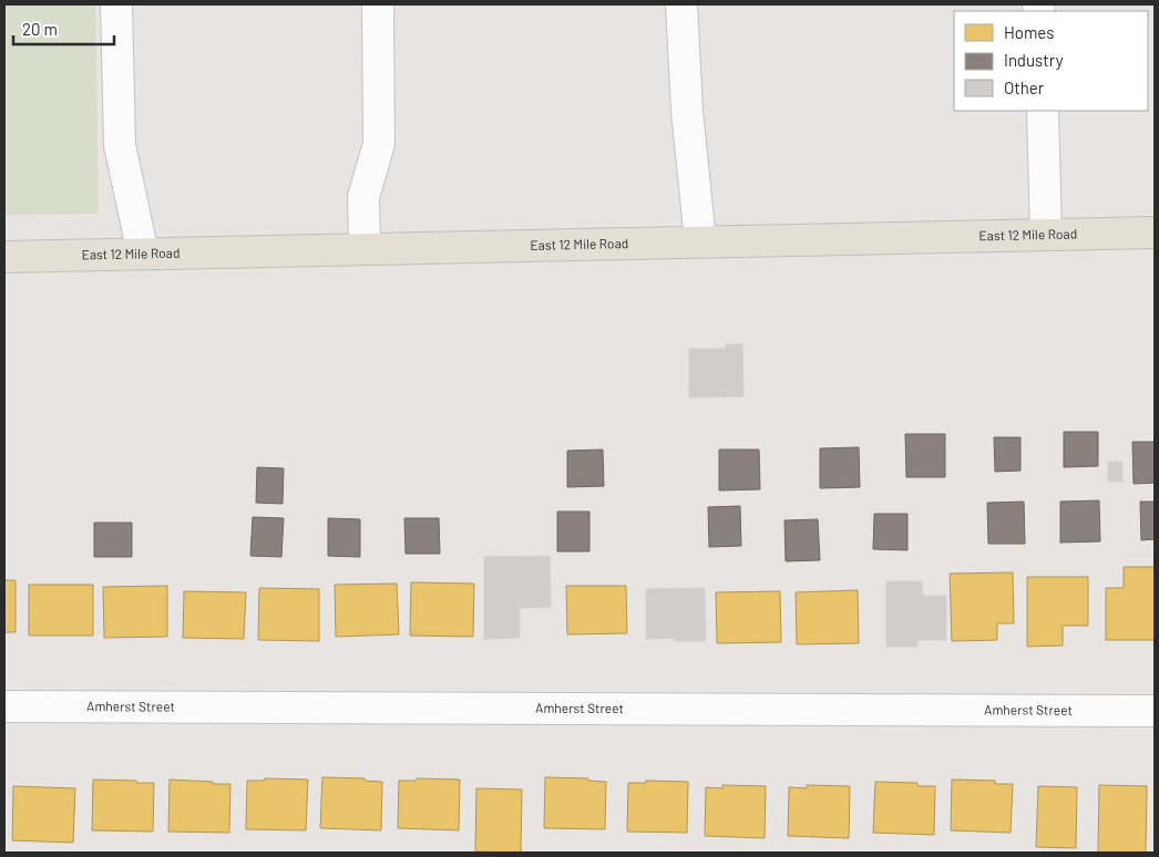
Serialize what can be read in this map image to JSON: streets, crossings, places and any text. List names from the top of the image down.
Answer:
{
  "streets": {
    "main road": ["East 12 Mile Road"],
    "street": ["Amherst Street"]
  },
  "legend": ["Homes", "Industry", "Other"],
  "scale_bar": "20 m"
}
